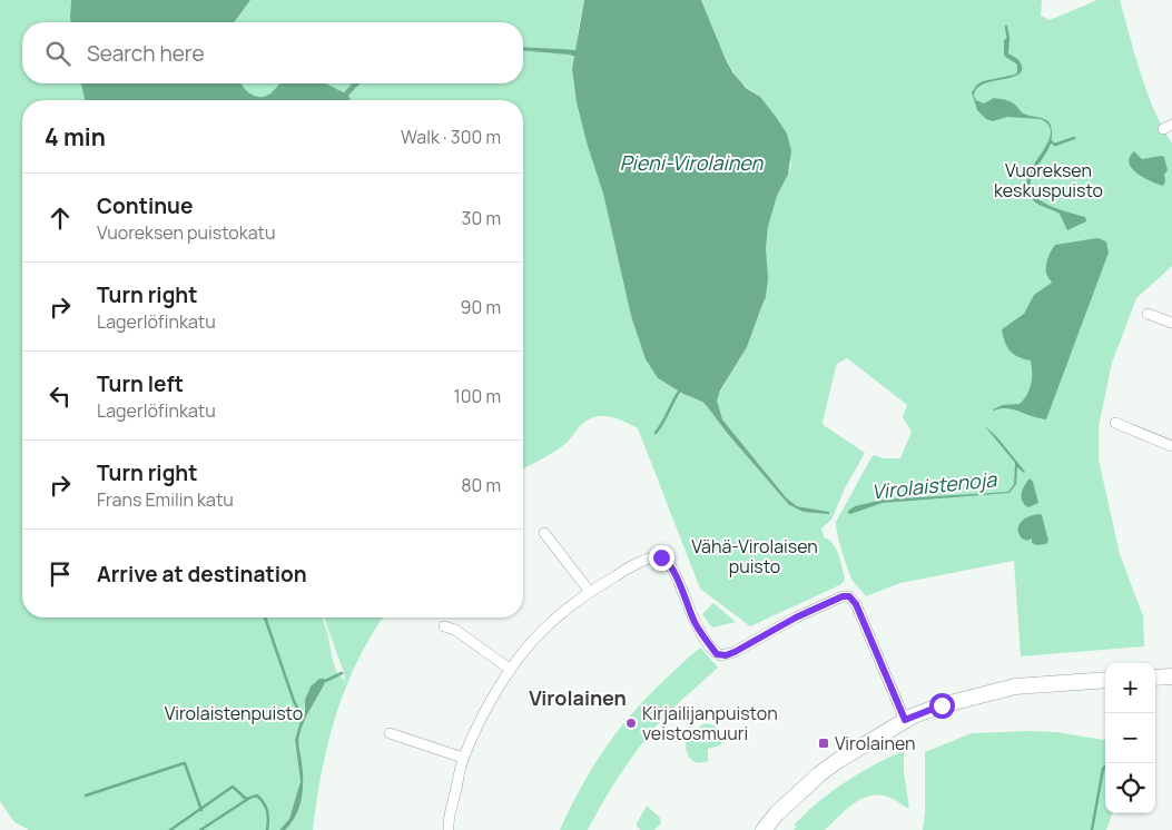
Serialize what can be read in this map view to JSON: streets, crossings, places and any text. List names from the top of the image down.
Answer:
{
  "districts": ["Virolainen"],
  "water": ["Pieni-Virolainen", "Virolaistenoja"],
  "parks": ["Vuoreksen keskuspuisto", "Vähä-Virolaisen puisto", "Virolaistenpuisto"],
  "places": {
    "other": ["Kirjailijanpuiston veistosmuuri"],
    "transit": ["Virolainen"]
  },
  "page": {
    "search": "Search here",
    "heading": ["4 min", "Walk · 300 m"],
    "list": [
      ["Continue", "Vuoreksen puistokatu", "30 m"],
      ["Turn right", "Lagerlöfinkatu", "90 m"],
      ["Turn left", "Lagerlöfinkatu", "100 m"],
      ["Turn right", "Frans Emilin katu", "80 m"],
      "Arrive at destination"
    ],
    "map_buttons": ["+", "−"]
  }
}
